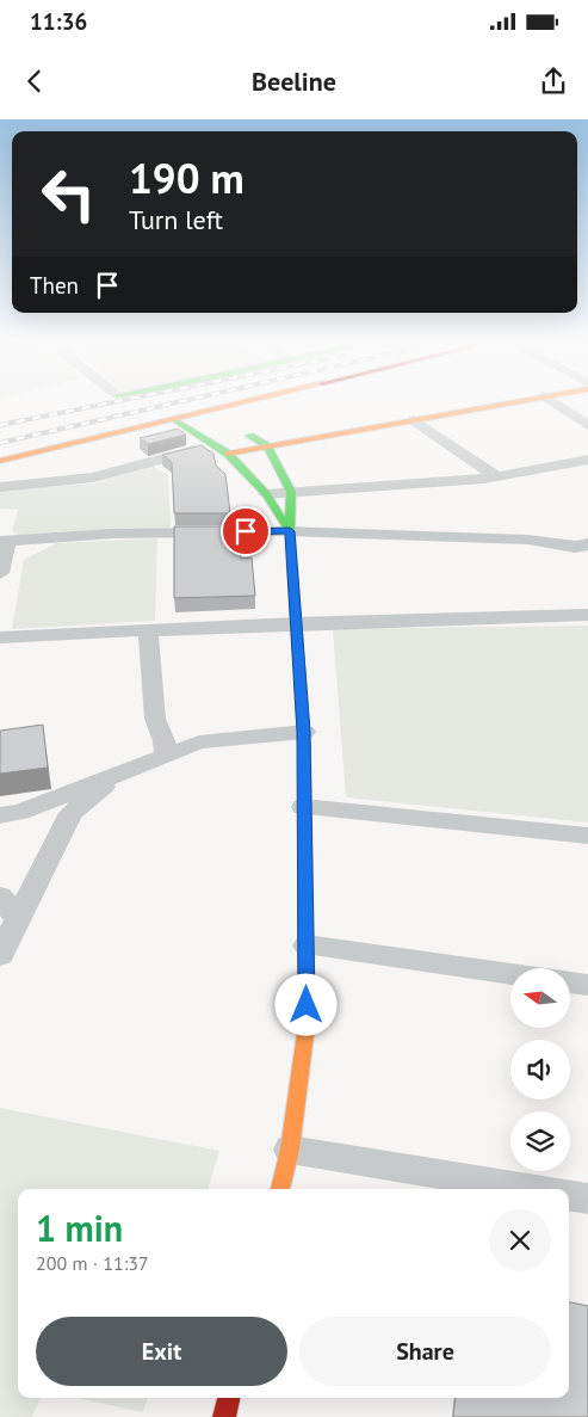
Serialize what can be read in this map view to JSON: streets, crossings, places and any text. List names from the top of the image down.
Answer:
{
  "north": "left",
  "page": {
    "status": "11:36",
    "header": "Beeline",
    "turn": ["190 m", "Turn left"],
    "then": "Then",
    "heading": ["1 min", "200 m · 11:37"],
    "buttons": ["Exit", "Share"]
  }
}
